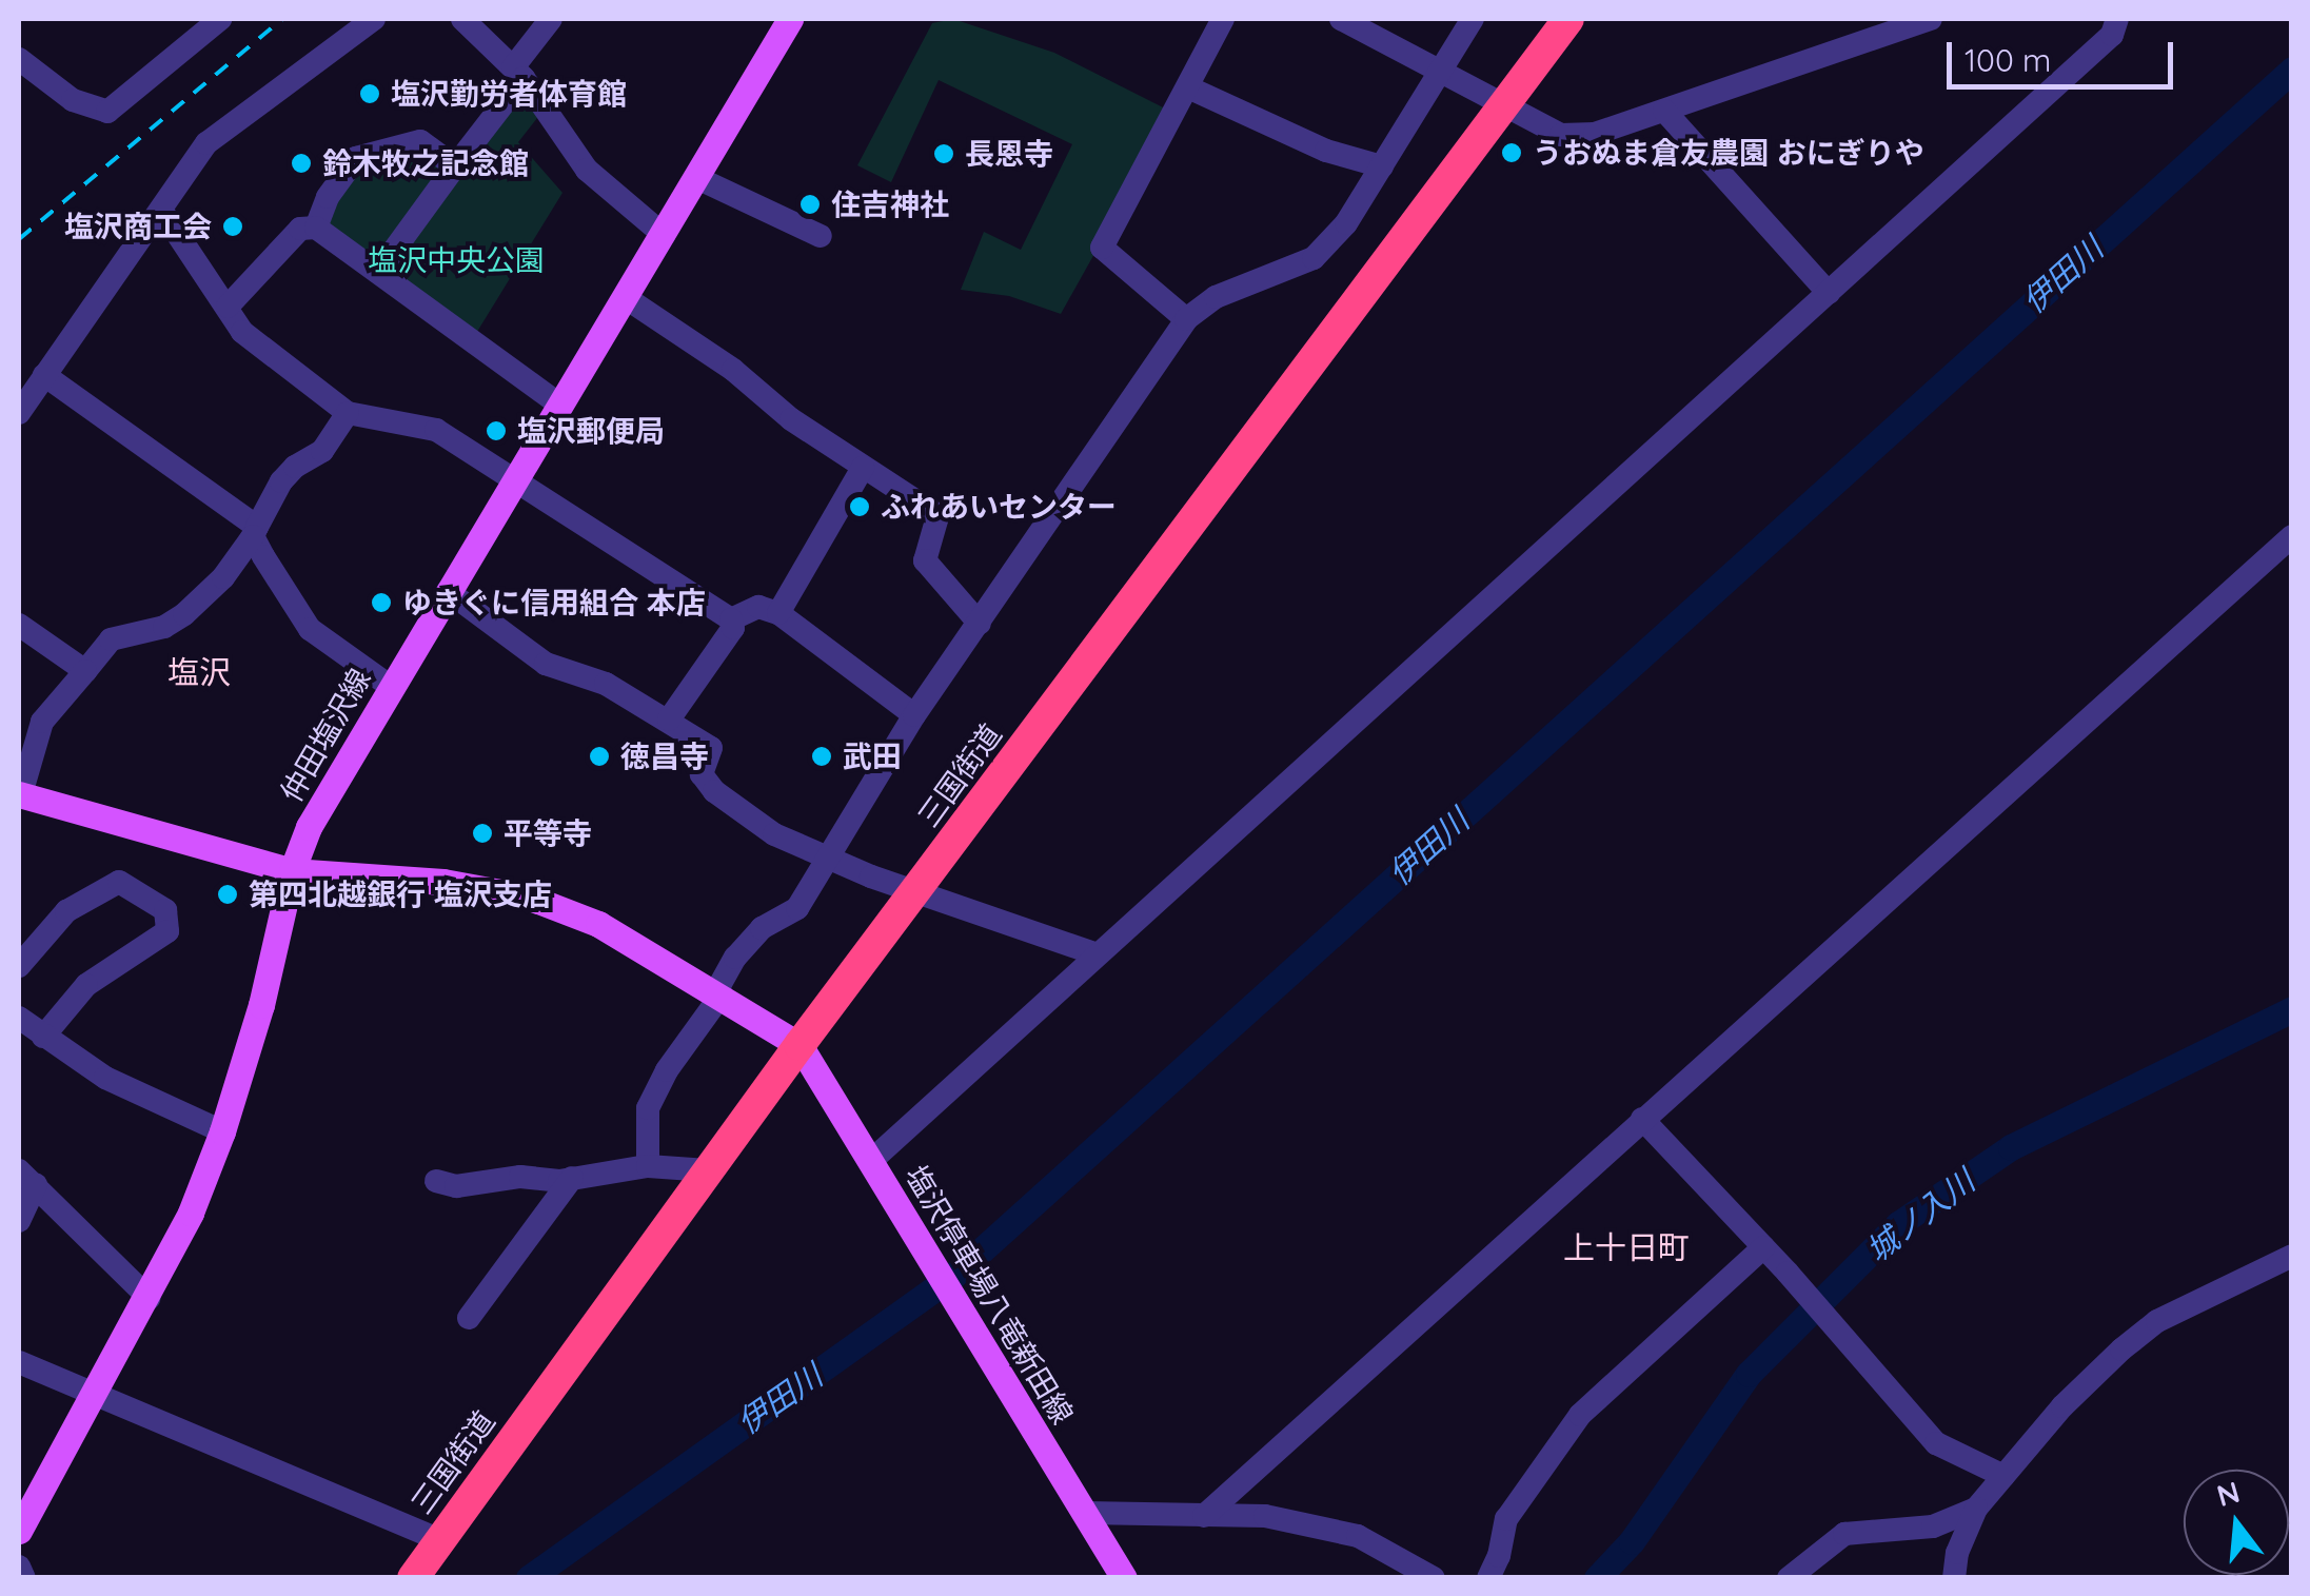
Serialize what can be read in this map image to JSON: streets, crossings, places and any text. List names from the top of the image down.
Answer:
{
  "streets": {
    "highway": ["三国街道"],
    "main road": ["仲田塩沢線", "塩沢停車場八竜新田線"]
  },
  "crossings": [
    ["三国街道", "塩沢停車場八竜新田線"]
  ],
  "districts": ["塩沢", "上十日町"],
  "water": ["伊田川", "城ノ入川"],
  "parks": ["塩沢中央公園"],
  "places": [
    "塩沢勤労者体育館",
    "うおぬま倉友農園 おにぎりや",
    "長恩寺",
    "鈴木牧之記念館",
    "住吉神社",
    "塩沢商工会",
    "塩沢郵便局",
    "ふれあいセンター",
    "ゆきぐに信用組合 本店",
    "徳昌寺",
    "武田",
    "平等寺",
    "第四北越銀行 塩沢支店"
  ],
  "scale_bar": "100 m",
  "north": "top"
}
